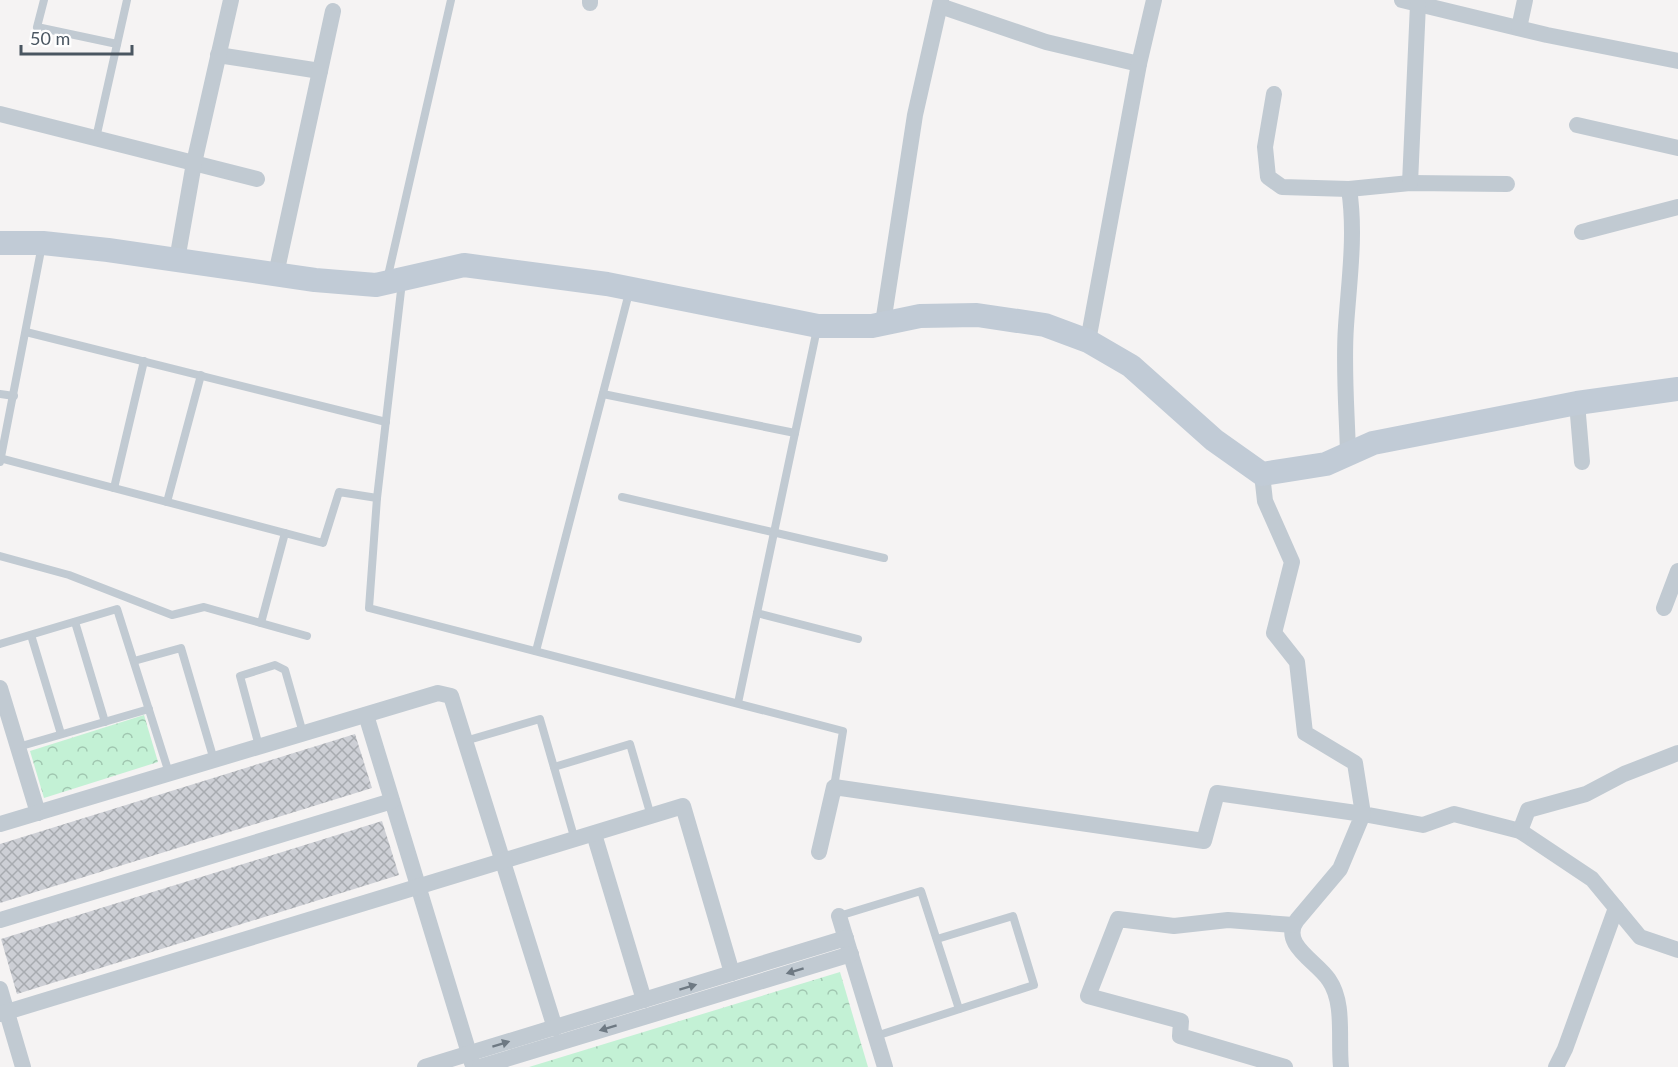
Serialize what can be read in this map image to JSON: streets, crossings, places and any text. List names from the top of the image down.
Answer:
{
  "scale_bar": "50 m"
}
